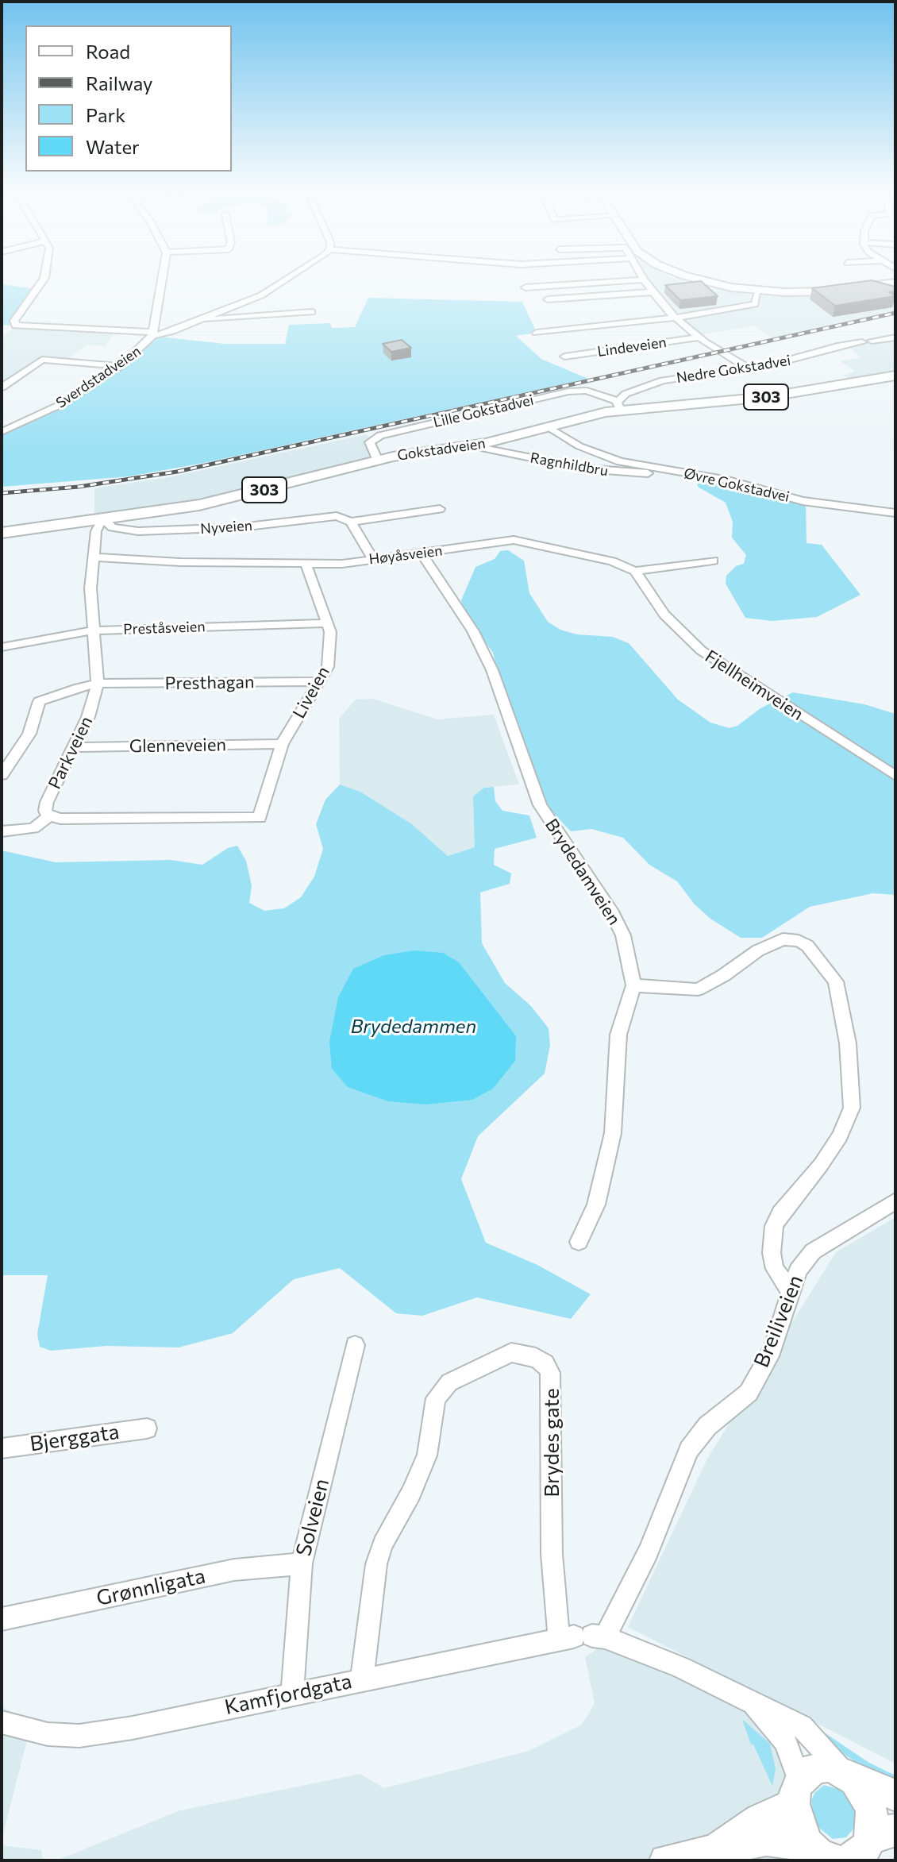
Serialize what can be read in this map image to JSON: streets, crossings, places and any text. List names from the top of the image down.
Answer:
{
  "streets": {
    "main road": ["303", "Gokstadveien"],
    "street": [
      "Lindeveien",
      "Nedre Gokstadvei",
      "Sverdstadveien",
      "Lille Gokstadvei",
      "Ragnhildbru",
      "Øvre Gokstadvei",
      "Nyveien",
      "Høyåsveien",
      "Preståsveien",
      "Presthagan",
      "Fjellheimveien",
      "Liveien",
      "Glenneveien",
      "Parkveien",
      "Brydedamveien",
      "Breiliveien",
      "Bjerggata",
      "Brydes gate",
      "Solveien",
      "Grønnligata",
      "Kamfjordgata"
    ]
  },
  "crossings": [
    ["Nedre Gokstadvei", "Lille Gokstadvei"],
    ["Nedre Gokstadvei", "Gokstadveien"],
    ["Lille Gokstadvei", "Gokstadveien"],
    ["Gokstadveien", "Ragnhildbru"],
    ["Gokstadveien", "Øvre Gokstadvei"],
    ["Gokstadveien", "Nyveien"],
    ["Gokstadveien", "Parkveien"],
    ["Ragnhildbru", "Øvre Gokstadvei"],
    ["Nyveien", "Parkveien"],
    ["Høyåsveien", "Fjellheimveien"],
    ["Høyåsveien", "Liveien"],
    ["Høyåsveien", "Parkveien"],
    ["Høyåsveien", "Brydedamveien"],
    ["Preståsveien", "Liveien"],
    ["Preståsveien", "Parkveien"],
    ["Presthagan", "Liveien"],
    ["Presthagan", "Parkveien"],
    ["Liveien", "Glenneveien"],
    ["Liveien", "Parkveien"],
    ["Glenneveien", "Parkveien"],
    ["Breiliveien", "Brydes gate"],
    ["Breiliveien", "Kamfjordgata"],
    ["Brydes gate", "Kamfjordgata"],
    ["Solveien", "Grønnligata"],
    ["Solveien", "Kamfjordgata"]
  ],
  "water": ["Brydedammen"],
  "legend": [
    "Road",
    "Railway",
    "Park",
    "Water"
  ]
}
